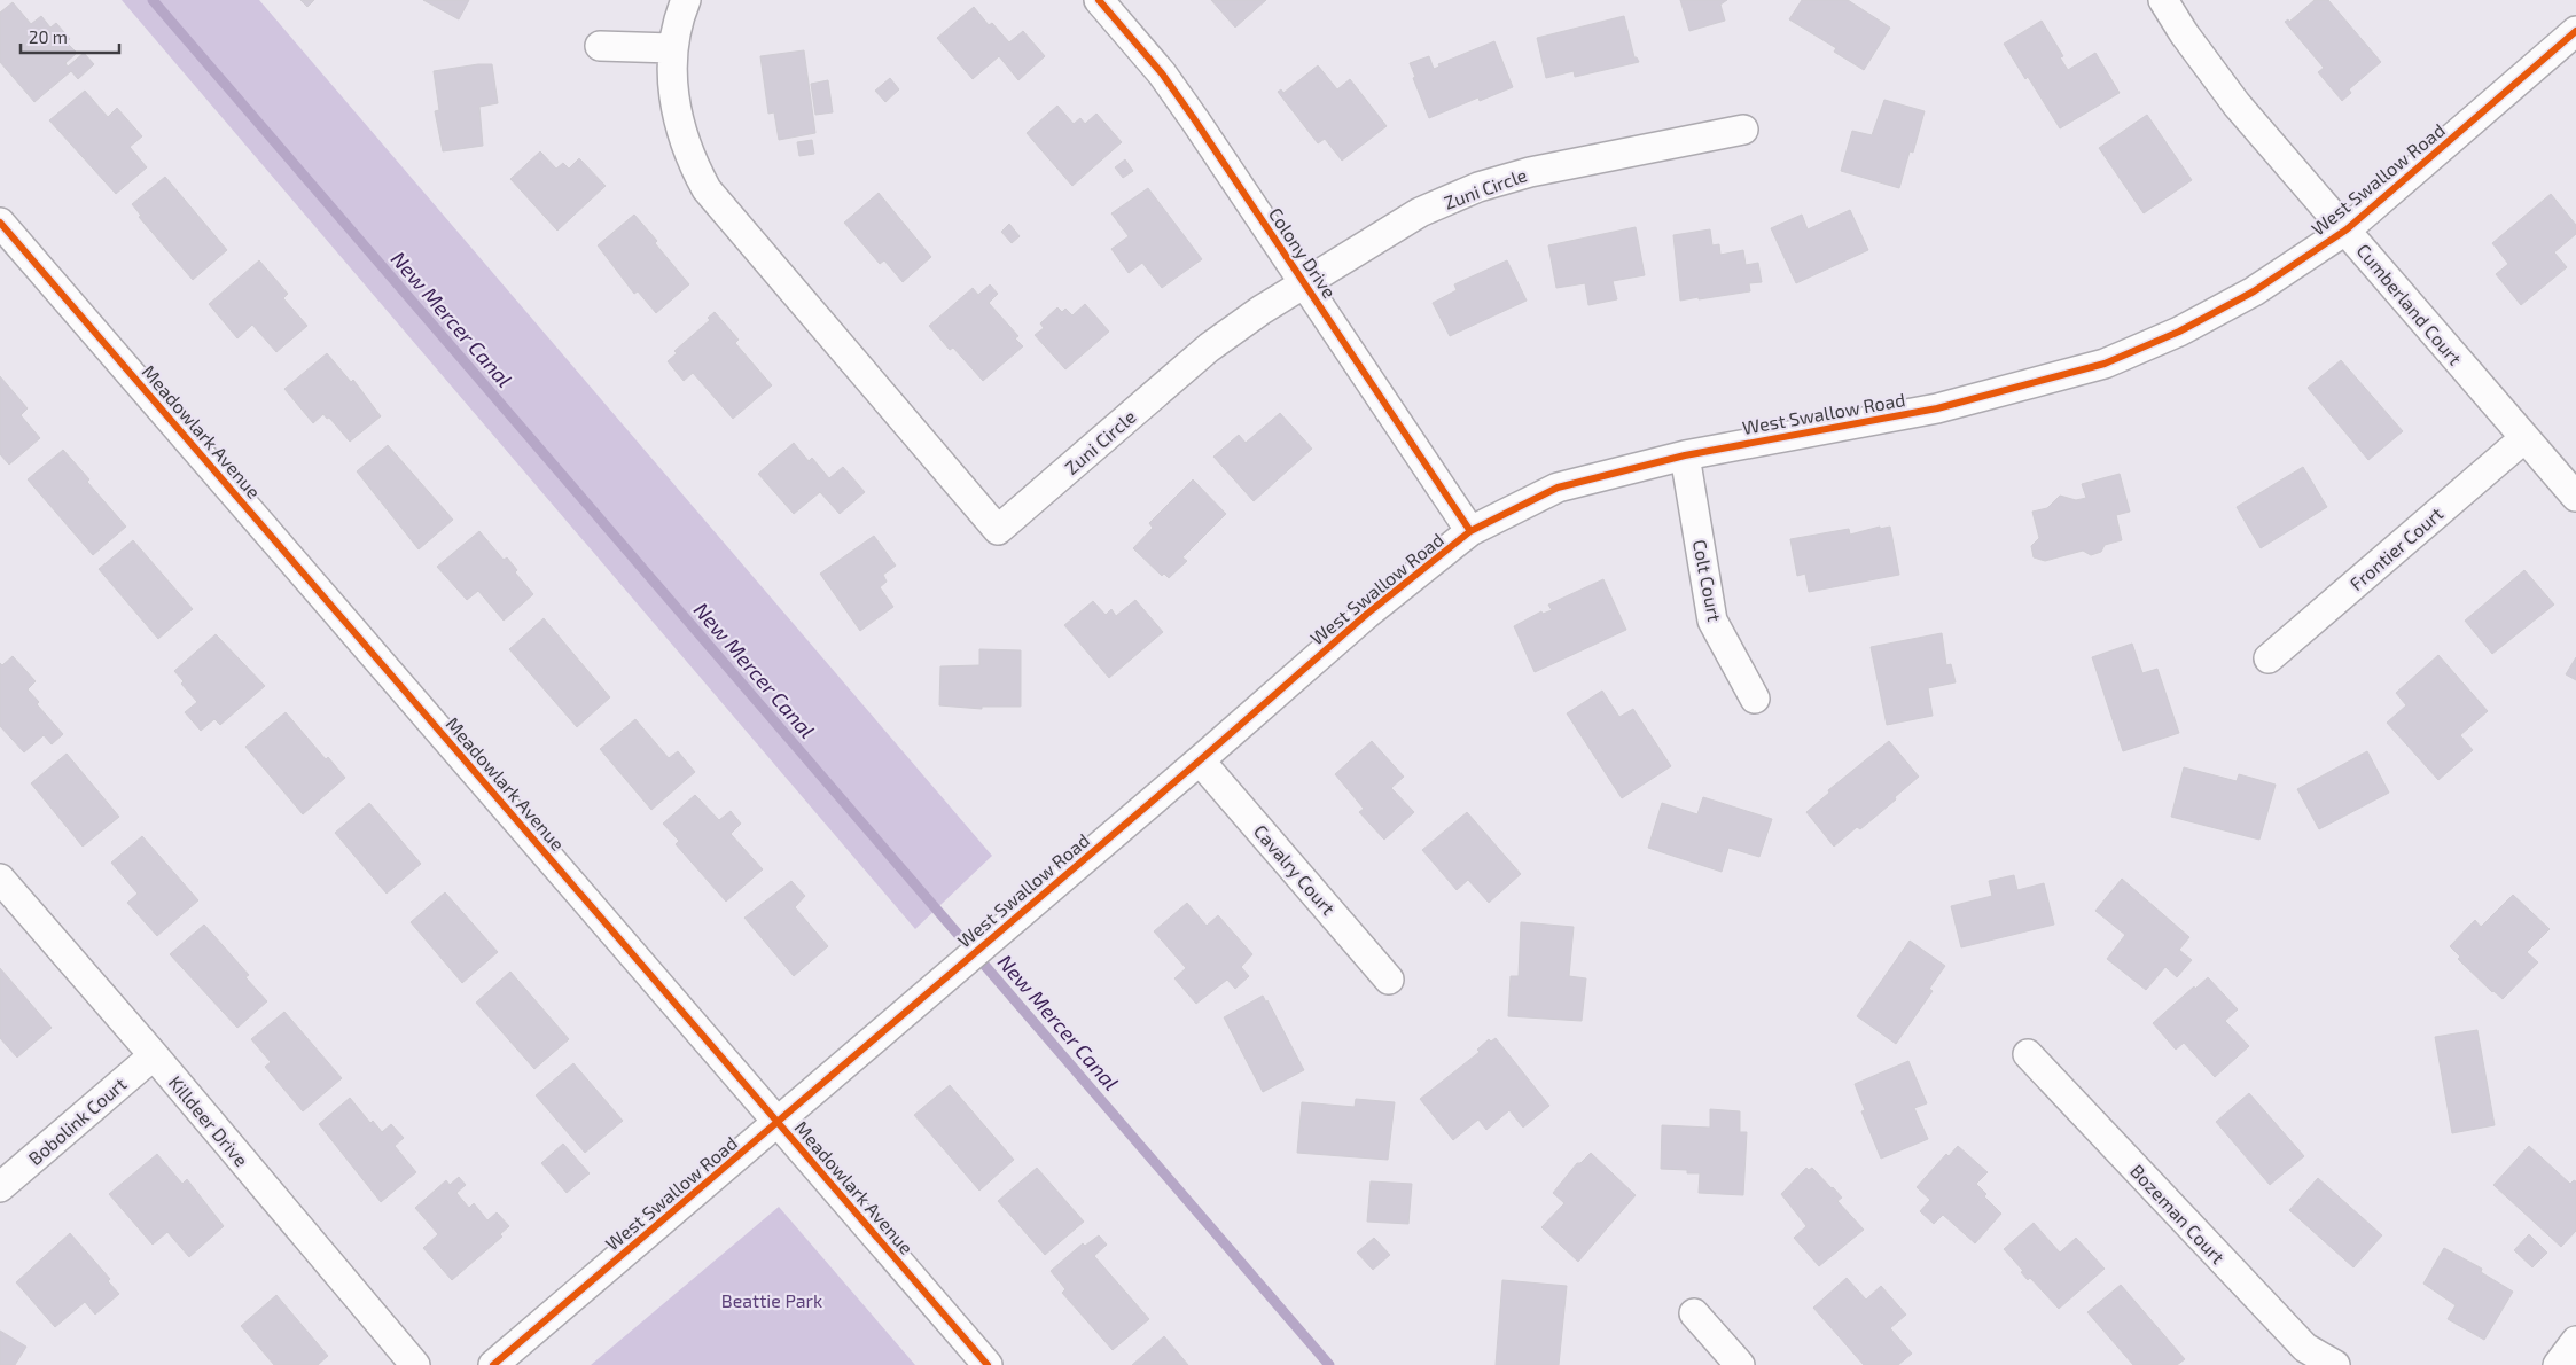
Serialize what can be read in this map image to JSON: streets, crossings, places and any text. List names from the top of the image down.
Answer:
{
  "streets": {
    "street": [
      "West Swallow Road",
      "Zuni Circle",
      "Colony Drive",
      "Cumberland Court",
      "Meadowlark Avenue",
      "Frontier Court",
      "Colt Court",
      "Cavalry Court",
      "Bobolink Court",
      "Killdeer Drive",
      "Bozeman Court"
    ]
  },
  "crossings": [
    ["West Swallow Road", "Colony Drive"],
    ["West Swallow Road", "Cumberland Court"],
    ["West Swallow Road", "Meadowlark Avenue"],
    ["West Swallow Road", "Colt Court"],
    ["West Swallow Road", "Cavalry Court"],
    ["Zuni Circle", "Colony Drive"],
    ["Cumberland Court", "Frontier Court"],
    ["Bobolink Court", "Killdeer Drive"]
  ],
  "water": ["New Mercer Canal"],
  "parks": ["Beattie Park"],
  "scale_bar": "20 m"
}
